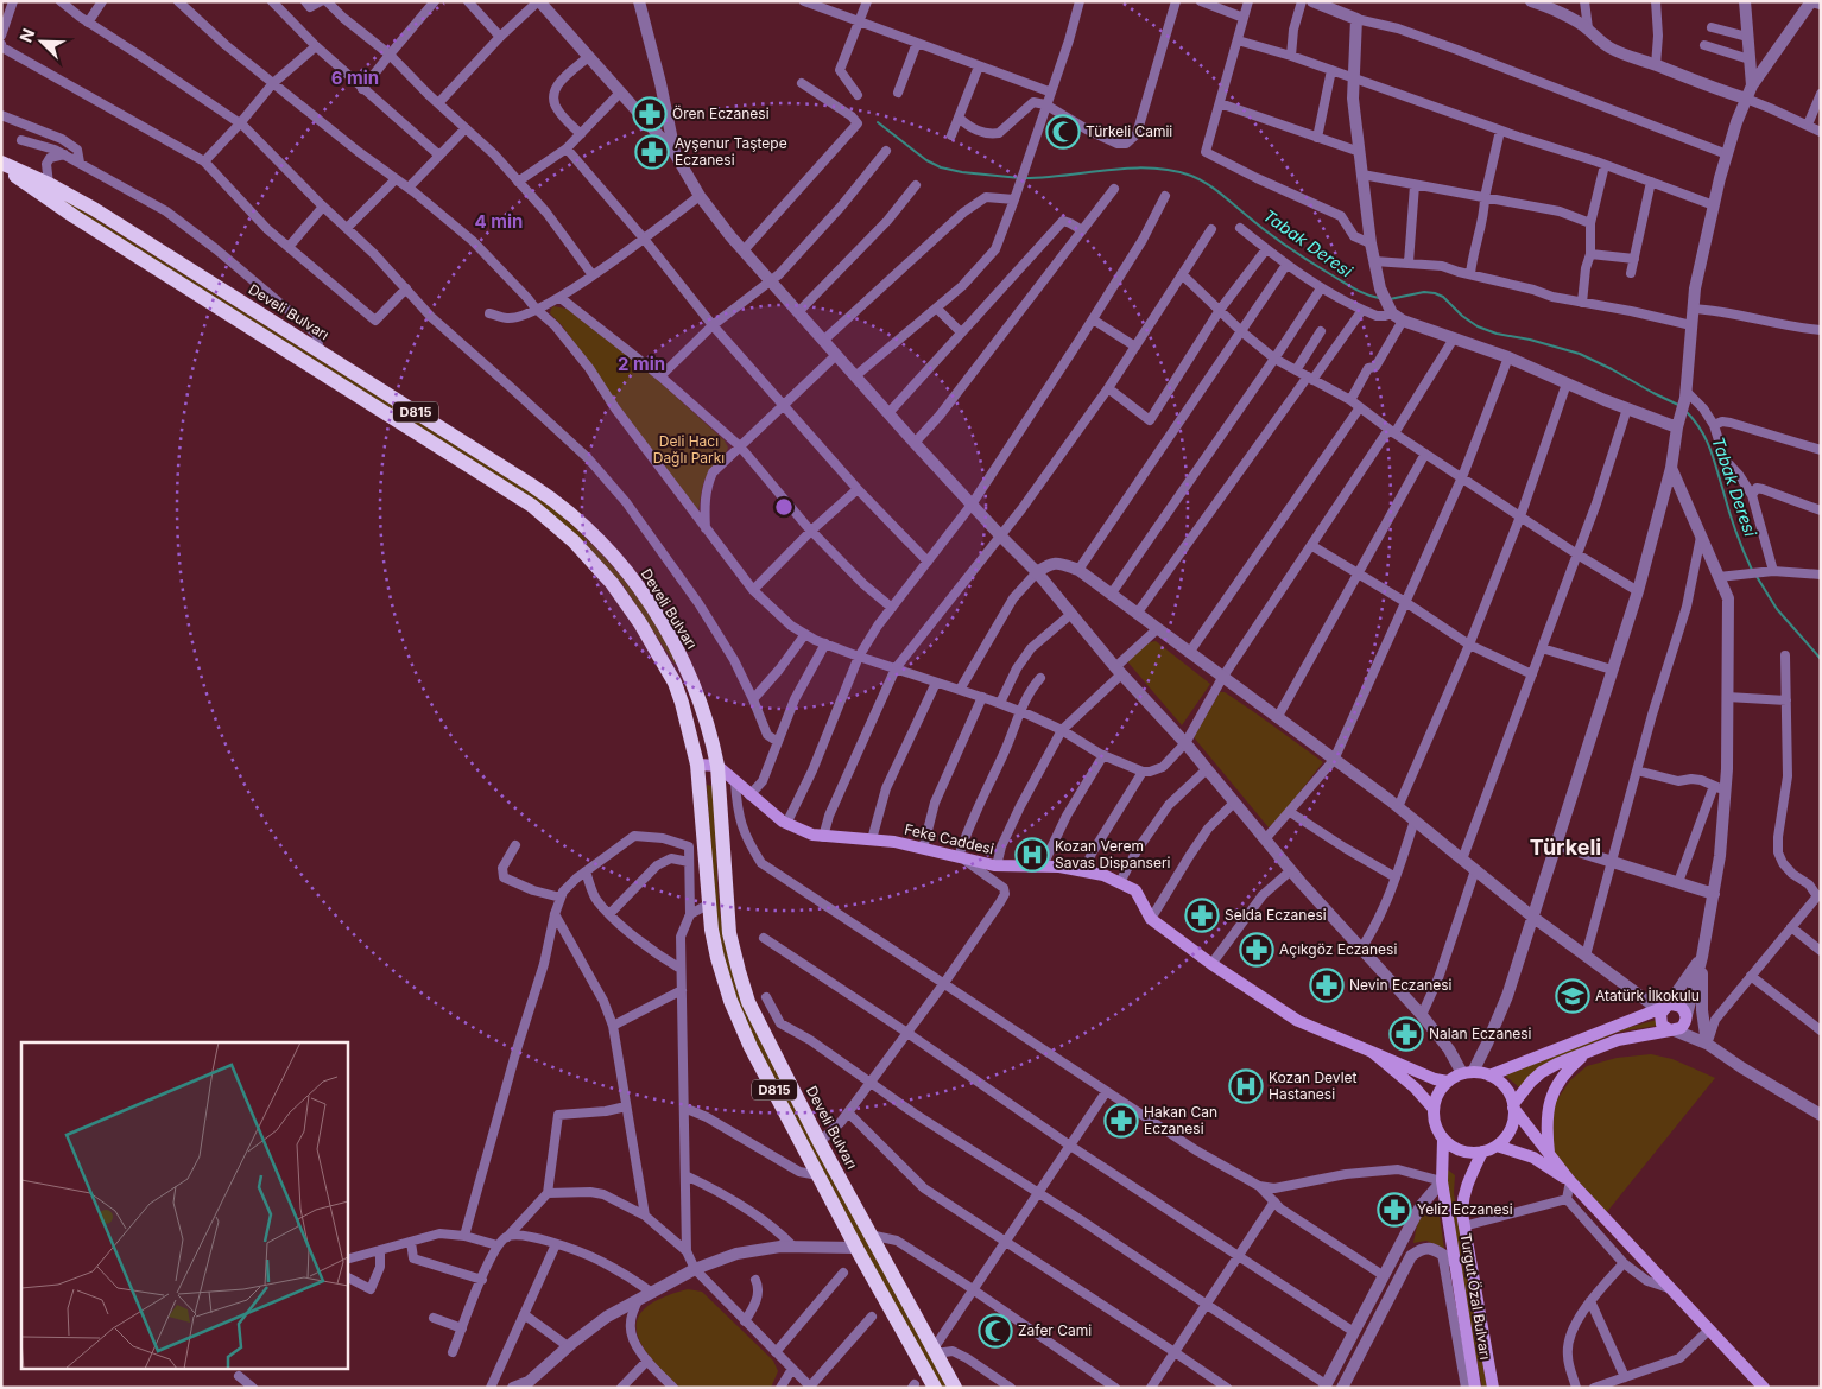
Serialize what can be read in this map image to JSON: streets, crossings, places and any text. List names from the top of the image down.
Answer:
{
  "streets": {
    "highway": ["Develi Bulvarı", "D815"],
    "main road": ["Feke Caddesi", "Turgut Özal Bulvarı"]
  },
  "crossings": [
    ["Develi Bulvarı", "Feke Caddesi"],
    ["Feke Caddesi", "Turgut Özal Bulvarı"]
  ],
  "districts": ["Türkeli"],
  "water": ["Tabak Deresi"],
  "parks": ["Deli Hacı Dağlı Parkı"],
  "places": {
    "pharmacy": [
      "Ören Eczanesi",
      "Ayşenur Taştepe Eczanesi",
      "Selda Eczanesi",
      "Açıkgöz Eczanesi",
      "Nevin Eczanesi",
      "Nalan Eczanesi",
      "Hakan Can Eczanesi",
      "Yeliz Eczanesi"
    ],
    "mosque": ["Türkeli Camii", "Zafer Cami"],
    "hospital": ["Kozan Verem Savas Dispanseri", "Kozan Devlet Hastanesi"],
    "school or university": ["Atatürk İlkokulu"]
  },
  "north": "top left",
  "rings": ["6 min", "4 min", "2 min"]
}
